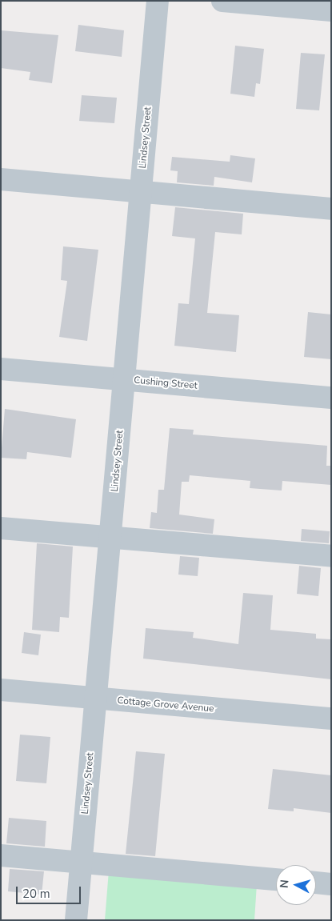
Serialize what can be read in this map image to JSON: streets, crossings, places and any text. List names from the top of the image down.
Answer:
{
  "streets": {
    "street": ["Lindsey Street", "Cushing Street", "Cottage Grove Avenue"]
  },
  "crossings": [
    ["Lindsey Street", "Cushing Street"],
    ["Lindsey Street", "Cottage Grove Avenue"]
  ],
  "scale_bar": "20 m",
  "north": "left"
}
